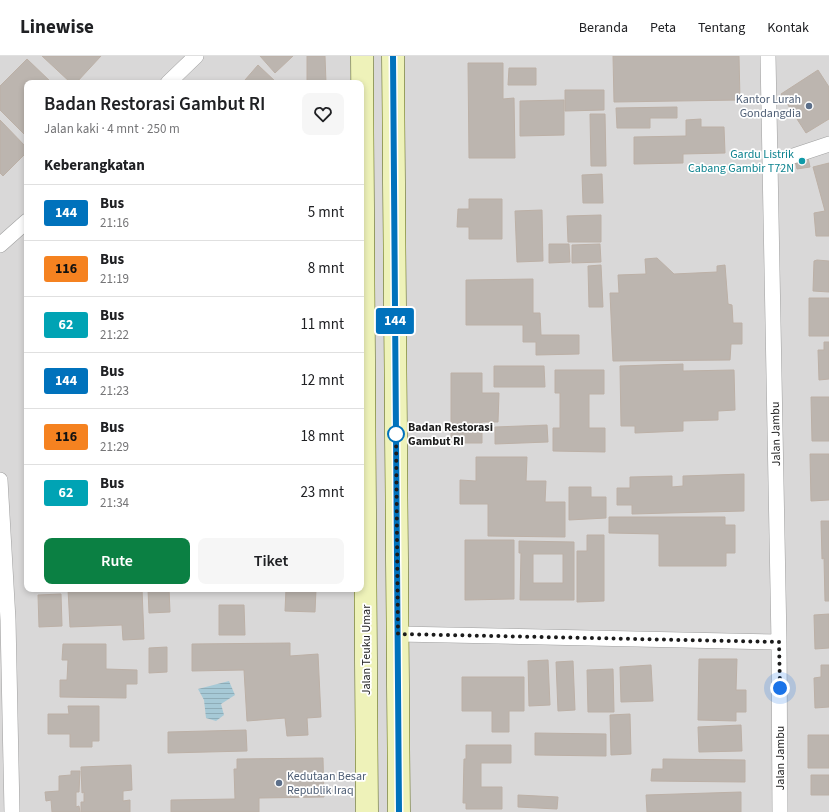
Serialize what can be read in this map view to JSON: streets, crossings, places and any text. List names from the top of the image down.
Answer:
{
  "streets": {
    "street": ["Jalan Jambu", "Jalan Teuku Umar"]
  },
  "places": [
    "Kantor Lurah Gondangdia",
    "Gardu Listrik Cabang Gambir T72N",
    "Badan Restorasi Gambut RI",
    "Kedutaan Besar Republik Iraq"
  ],
  "lines": ["bus line 144"],
  "page": {
    "header": "Linewise",
    "nav": [
      "Beranda",
      "Peta",
      "Tentang",
      "Kontak"
    ],
    "on_map": "144",
    "heading": [
      ["Badan Restorasi Gambut RI", "Jalan kaki · 4 mnt · 250 m"],
      "Keberangkatan"
    ],
    "list": [
      {
        "mark": "144",
        "name": "Bus",
        "note": "21:16",
        "value": "5 mnt"
      },
      {
        "mark": "116",
        "name": "Bus",
        "note": "21:19",
        "value": "8 mnt"
      },
      {
        "mark": "62",
        "name": "Bus",
        "note": "21:22",
        "value": "11 mnt"
      },
      {
        "mark": "144",
        "name": "Bus",
        "note": "21:23",
        "value": "12 mnt"
      },
      {
        "mark": "116",
        "name": "Bus",
        "note": "21:29",
        "value": "18 mnt"
      },
      {
        "mark": "62",
        "name": "Bus",
        "note": "21:34",
        "value": "23 mnt"
      }
    ],
    "buttons": ["Rute", "Tiket"]
  }
}
